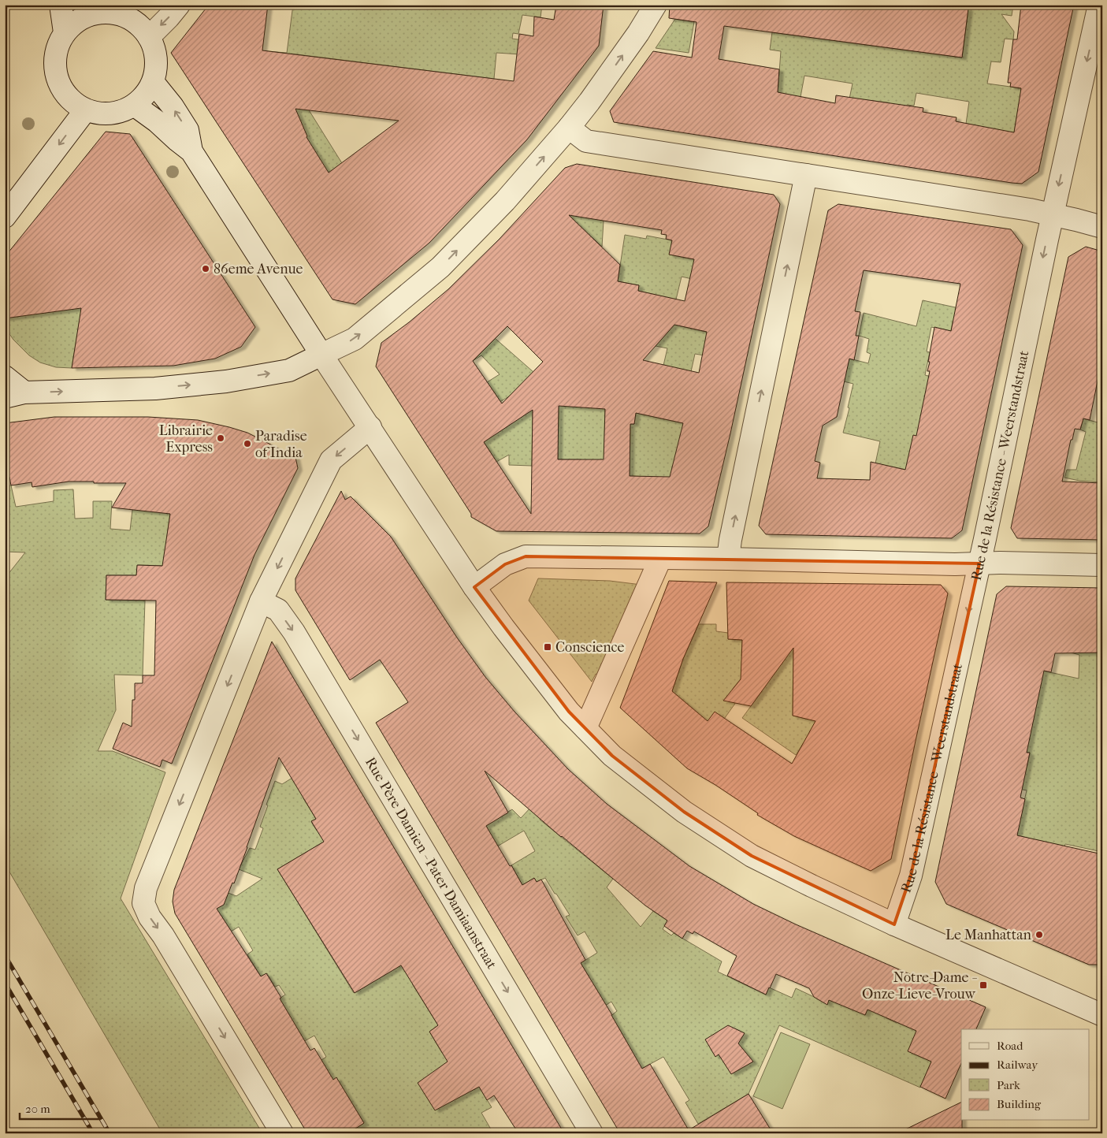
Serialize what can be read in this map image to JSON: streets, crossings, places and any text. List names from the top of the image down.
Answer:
{
  "streets": {
    "street": ["Rue de la Résistance - Weerstandstraat", "Rue Père Damien - Pater Damiaanstraat"]
  },
  "one_way": ["Rue de la Résistance - Weerstandstraat"],
  "places": {
    "other": [
      "86eme Avenue",
      "Librairie Express",
      "Paradise of India",
      "Le Manhattan"
    ],
    "transit": ["Conscience", "Notre-Dame - Onze-Lieve-Vrouw"]
  },
  "legend": [
    "Road",
    "Railway",
    "Park",
    "Building"
  ],
  "scale_bar": "20 m"
}
